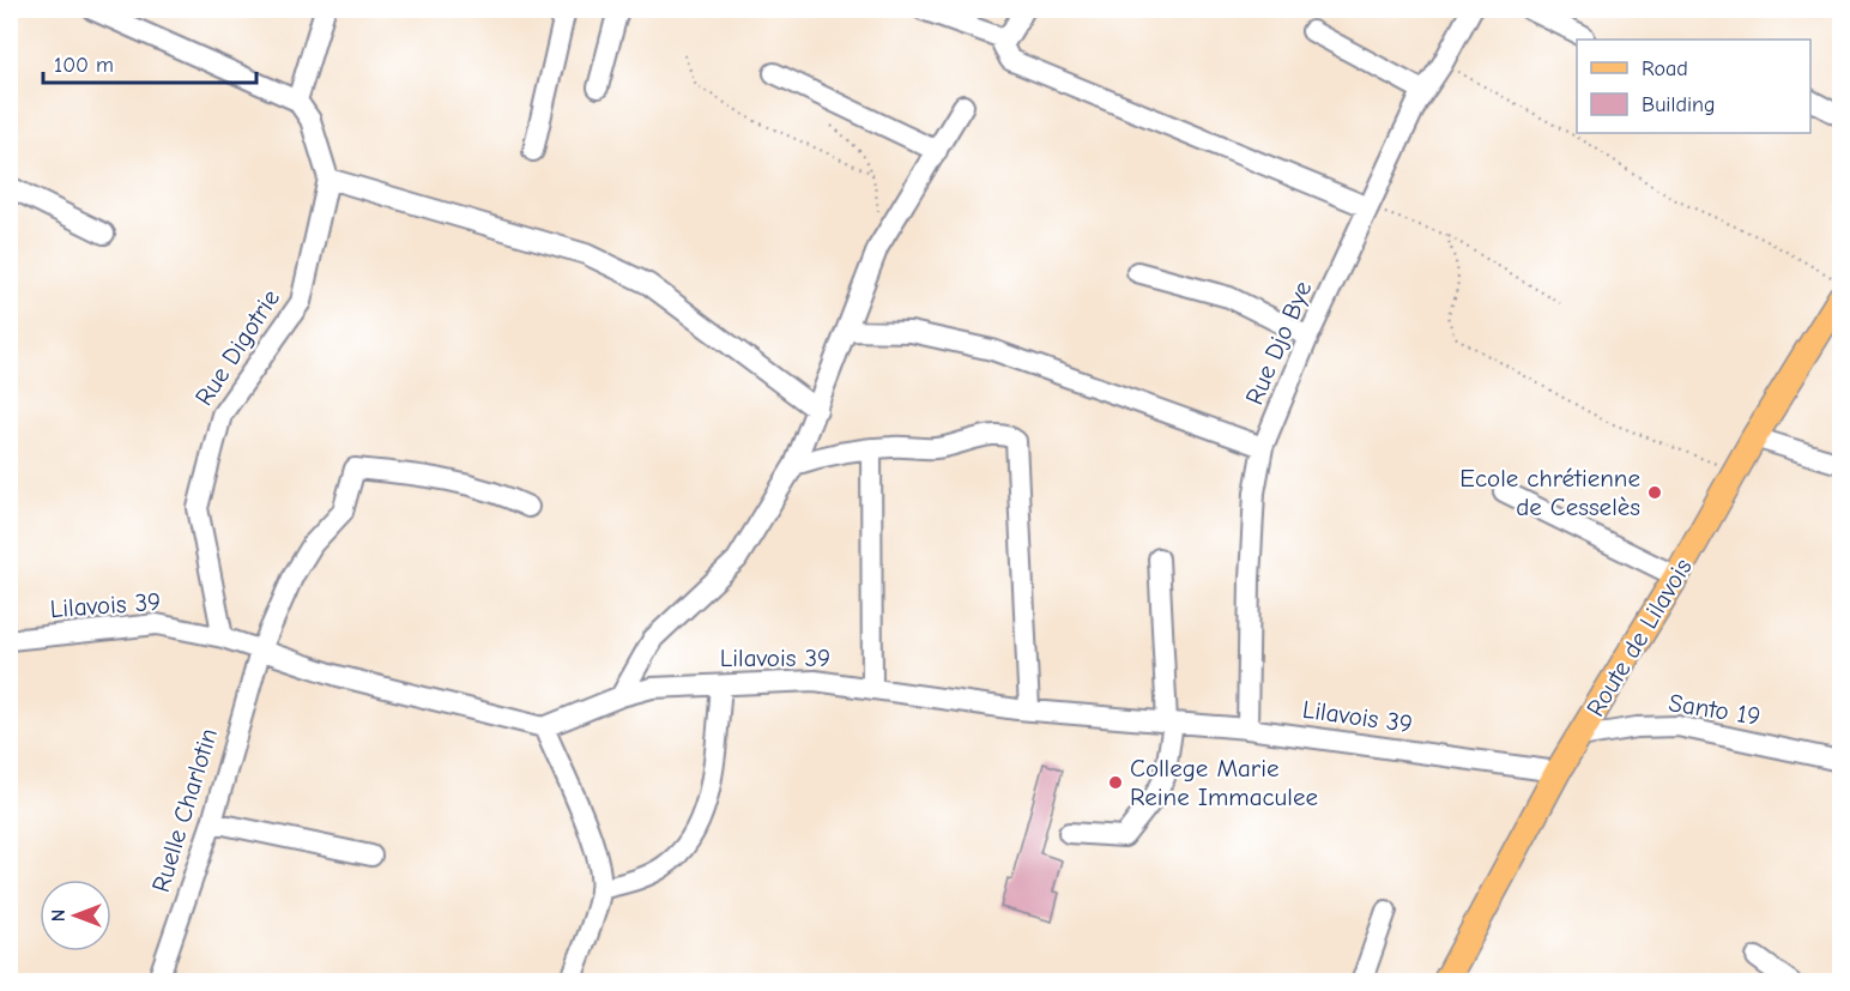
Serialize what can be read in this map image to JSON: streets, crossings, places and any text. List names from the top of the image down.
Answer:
{
  "streets": {
    "main road": ["Route de Lilavois"],
    "street": [
      "Rue Djo Bye",
      "Rue Digotrie",
      "Lilavois 39",
      "Santo 19",
      "Ruelle Charlotin"
    ]
  },
  "crossings": [
    ["Rue Djo Bye", "Lilavois 39"],
    ["Rue Digotrie", "Lilavois 39"],
    ["Lilavois 39", "Route de Lilavois"],
    ["Lilavois 39", "Ruelle Charlotin"],
    ["Route de Lilavois", "Santo 19"]
  ],
  "places": ["Ecole chrétienne de Cesselès", "College Marie Reine Immaculee"],
  "legend": ["Road", "Building"],
  "scale_bar": "100 m",
  "north": "left"
}
